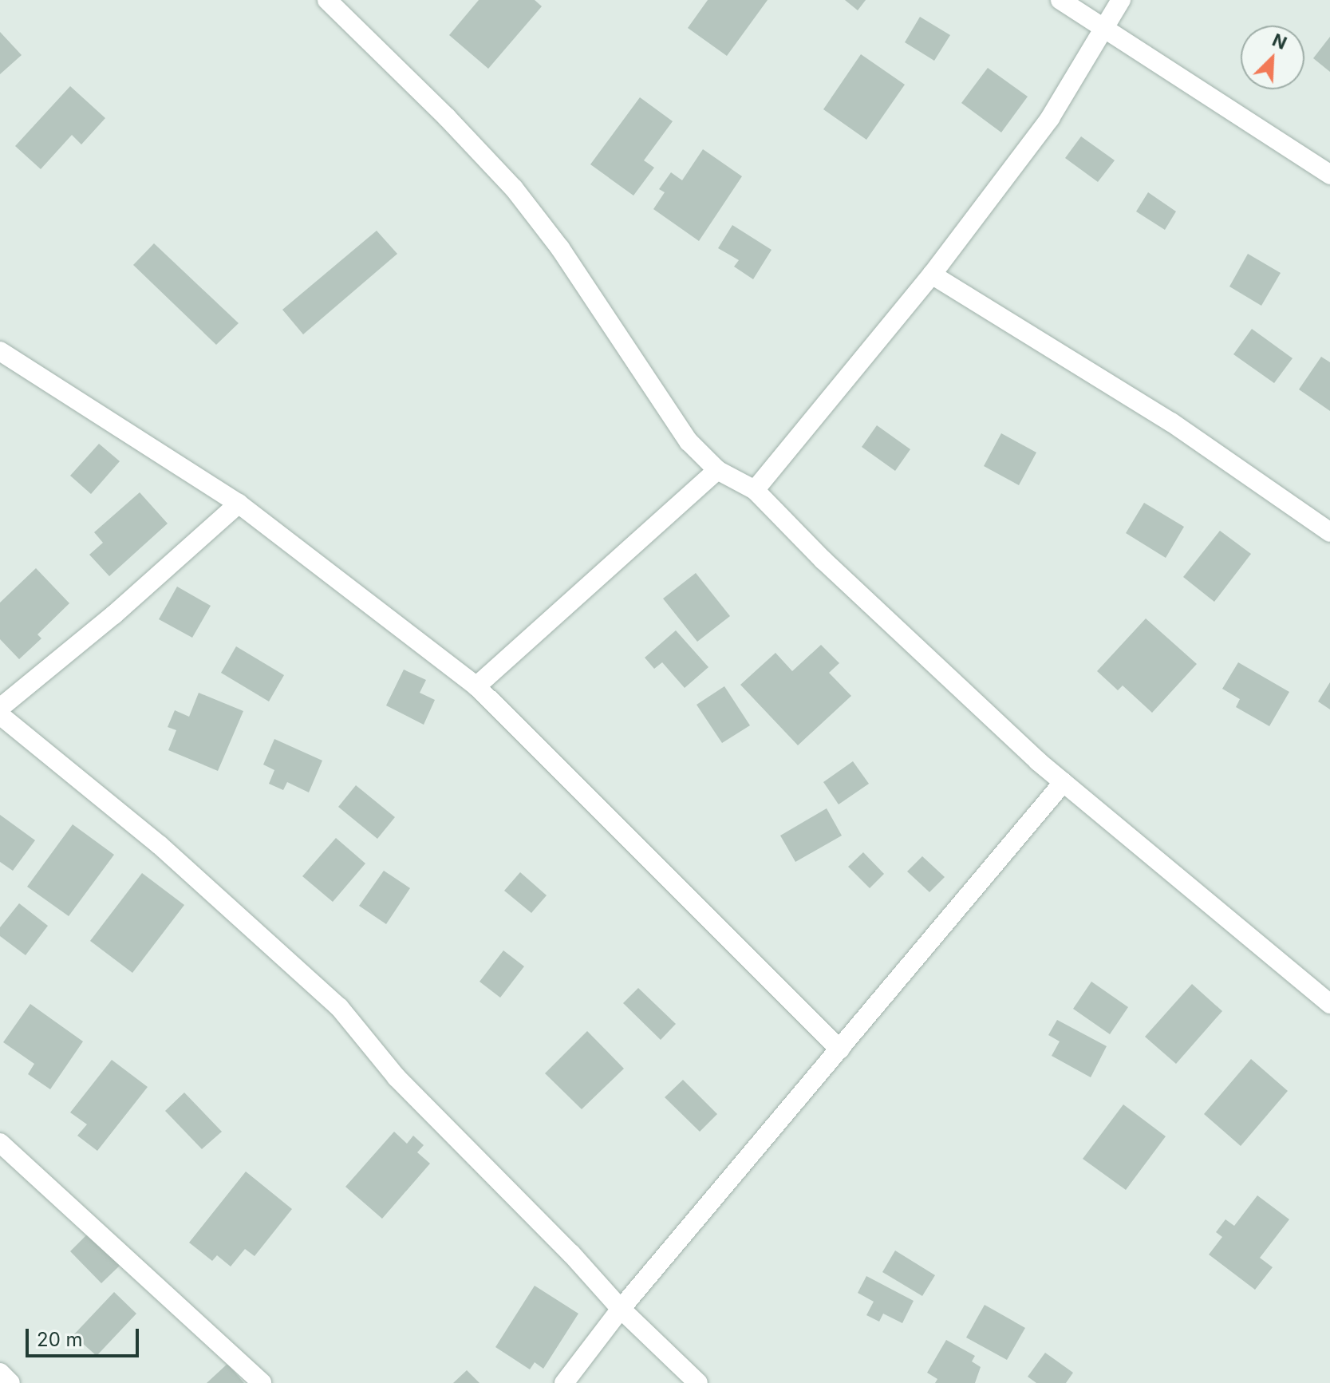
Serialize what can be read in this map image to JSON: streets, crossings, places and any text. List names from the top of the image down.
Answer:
{
  "scale_bar": "20 m",
  "north": "top right"
}
